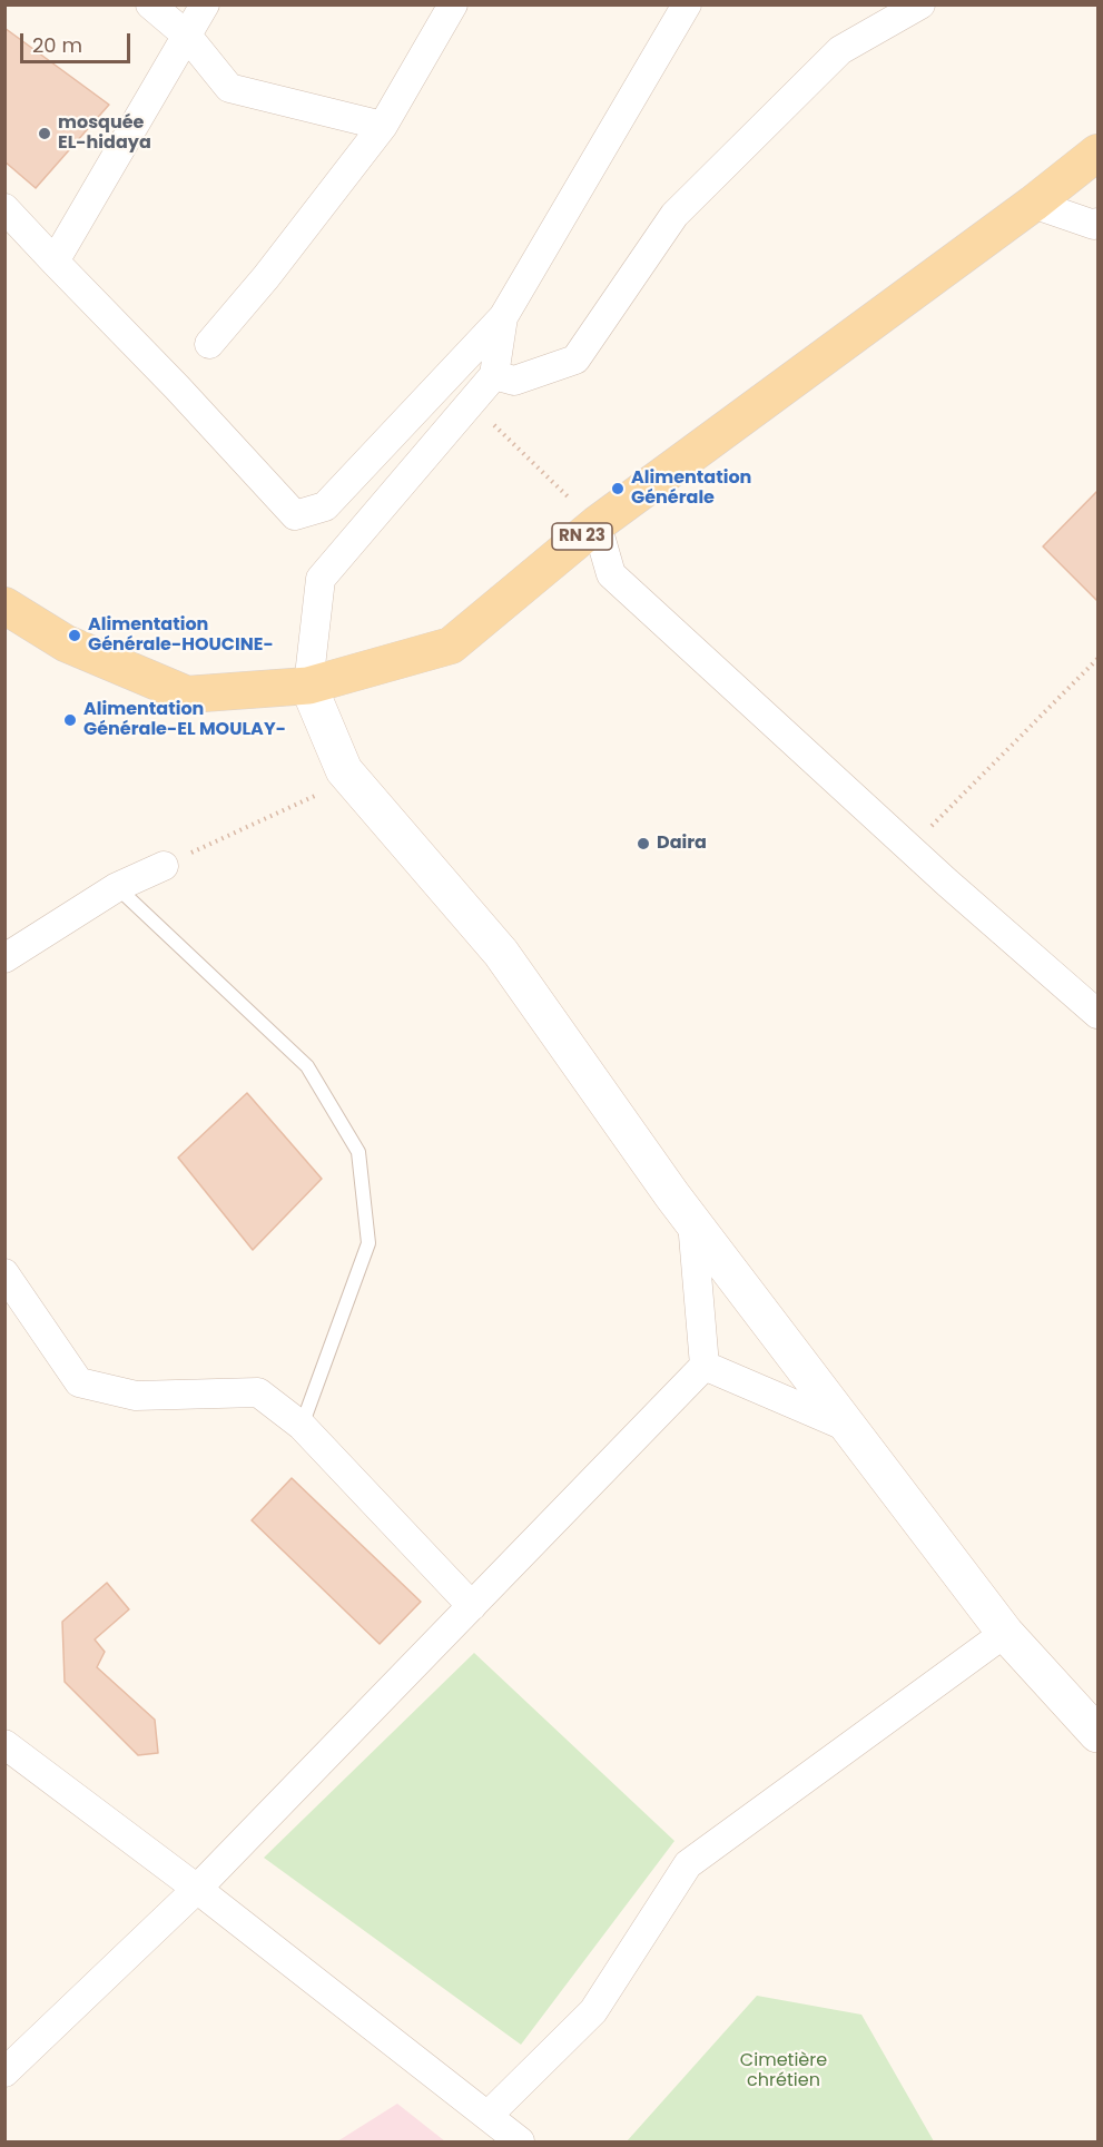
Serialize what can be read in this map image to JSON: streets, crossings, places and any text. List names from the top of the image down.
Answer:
{
  "streets": {
    "main road": ["RN 23"]
  },
  "parks": ["Cimetière chrétien"],
  "places": [
    "mosquée EL-hidaya",
    "Alimentation Générale",
    "Alimentation Générale-HOUCINE-",
    "Alimentation Générale-EL MOULAY-",
    "Daira"
  ],
  "scale_bar": "20 m"
}
